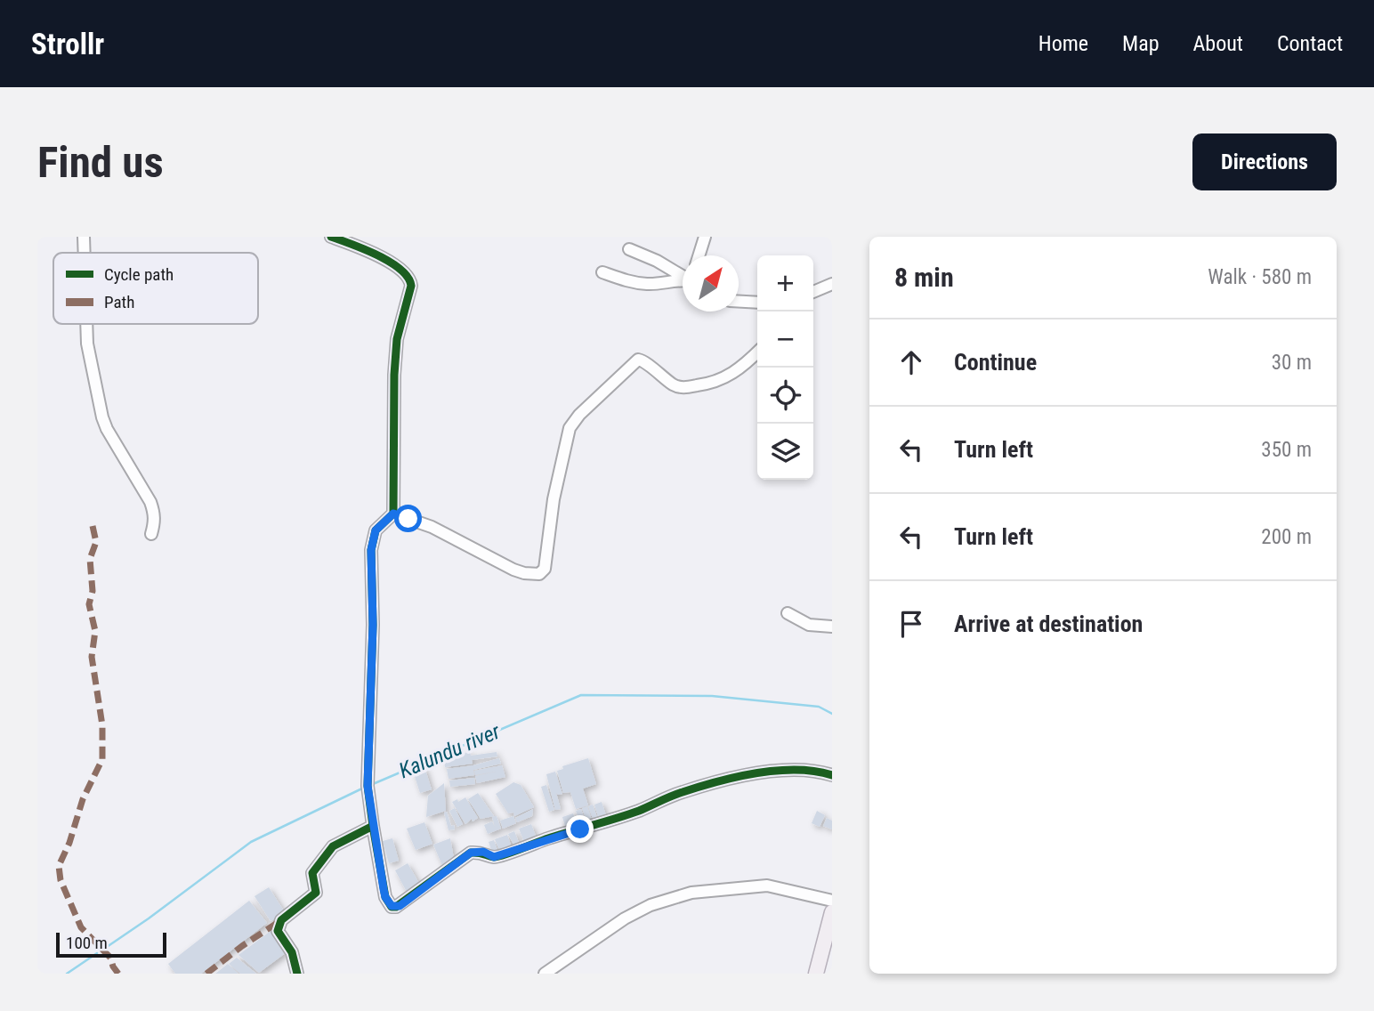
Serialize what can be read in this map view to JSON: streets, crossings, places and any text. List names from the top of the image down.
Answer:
{
  "water": ["Kalundu river"],
  "legend": ["Cycle path", "Path"],
  "scale_bar": "100 m",
  "north": "top right",
  "page": {
    "header": "Strollr",
    "nav": [
      "Home",
      "Map",
      "About",
      "Contact"
    ],
    "buttons": "Directions",
    "title": "Find us",
    "heading": ["8 min", "Walk · 580 m"],
    "map_buttons": ["+", "−"],
    "list": [
      ["Continue", "30 m"],
      ["Turn left", "350 m"],
      ["Turn left", "200 m"],
      "Arrive at destination"
    ],
    "scale": "100 m"
  }
}
